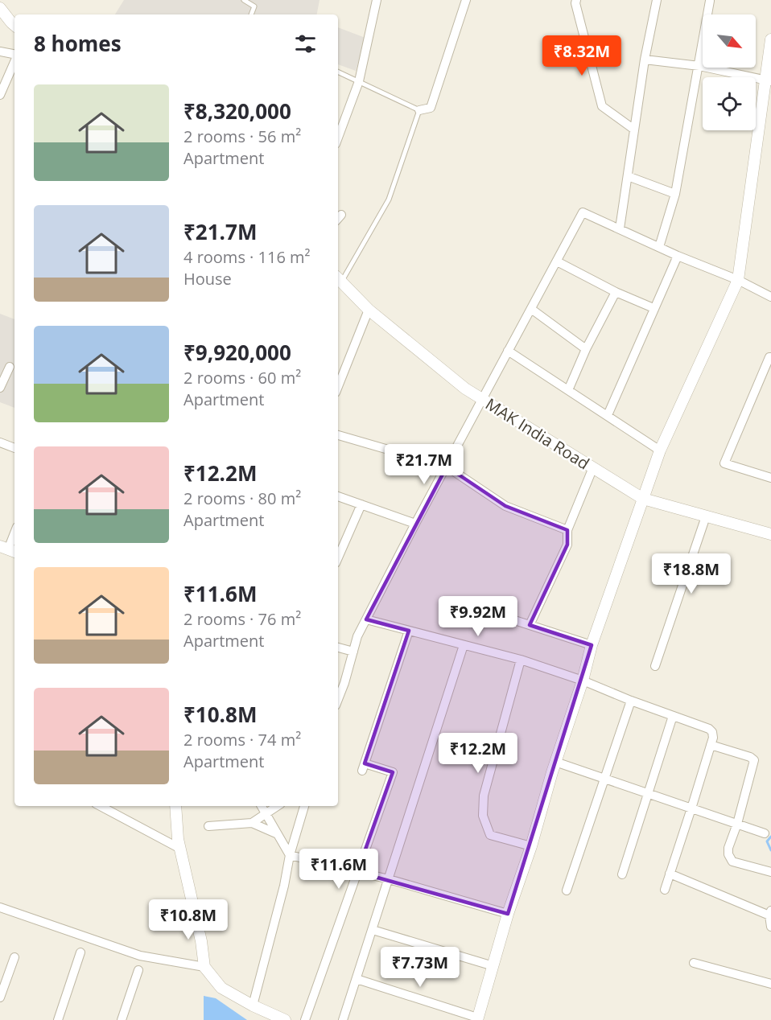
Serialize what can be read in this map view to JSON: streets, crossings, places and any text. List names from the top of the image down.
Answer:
{
  "streets": {
    "street": ["MAK India Road"]
  },
  "north": "bottom right",
  "page": {
    "heading": "8 homes",
    "price": [
      "₹8.32M",
      "₹21.7M",
      "₹18.8M",
      "₹9.92M",
      "₹12.2M",
      "₹11.6M",
      "₹10.8M",
      "₹7.73M"
    ],
    "list": [
      {
        "name": "₹8,320,000",
        "note": "2 rooms · 56 m² · Apartment"
      },
      {
        "name": "₹21.7M",
        "note": "4 rooms · 116 m² · House"
      },
      {
        "name": "₹9,920,000",
        "note": "2 rooms · 60 m² · Apartment"
      },
      {
        "name": "₹12.2M",
        "note": "2 rooms · 80 m² · Apartment"
      },
      {
        "name": "₹11.6M",
        "note": "2 rooms · 76 m² · Apartment"
      },
      {
        "name": "₹10.8M",
        "note": "2 rooms · 74 m² · Apartment"
      }
    ]
  }
}
